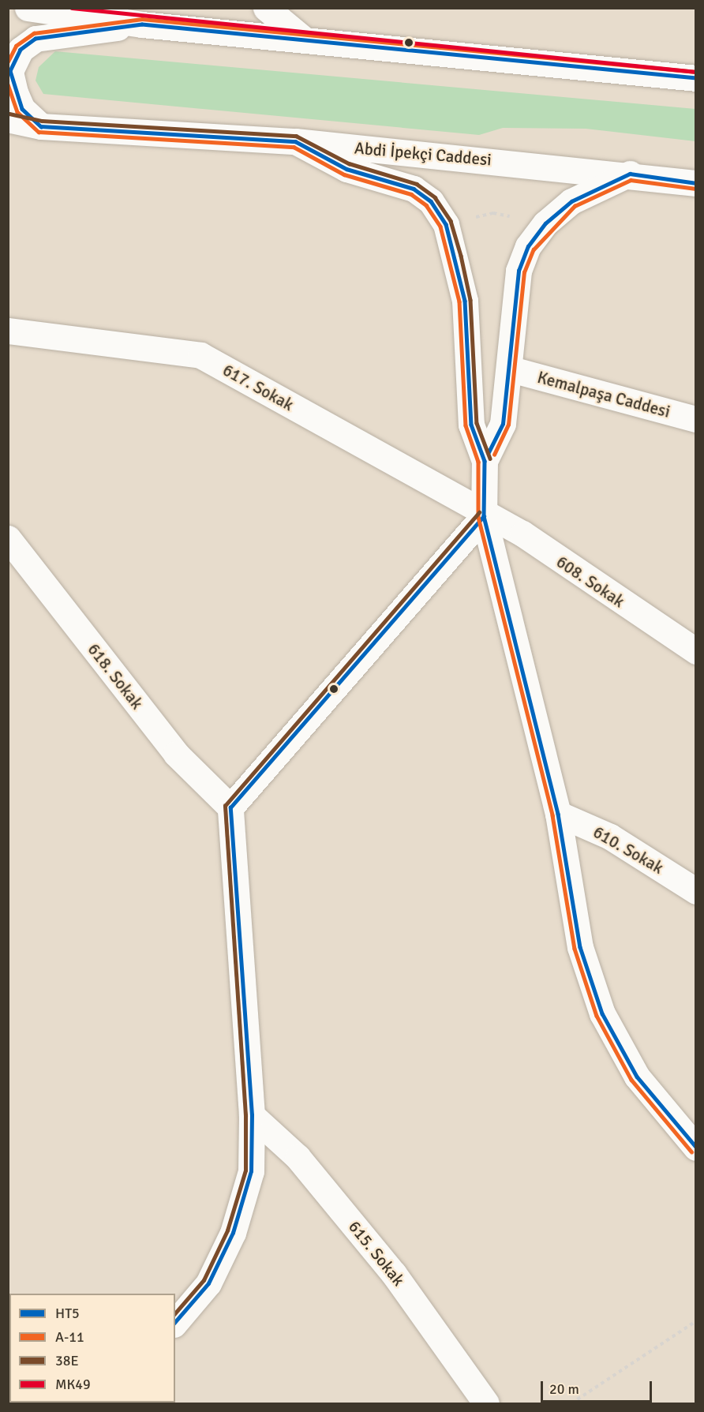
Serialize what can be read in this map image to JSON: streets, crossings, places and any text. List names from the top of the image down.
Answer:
{
  "streets": {
    "main road": [
      "Abdi İpekçi Caddesi",
      "617. Sokak",
      "Kemalpaşa Caddesi",
      "608. Sokak",
      "618. Sokak",
      "610. Sokak",
      "615. Sokak"
    ]
  },
  "crossings": [
    ["617. Sokak", "608. Sokak"]
  ],
  "lines": [
    "transit line MK49",
    "transit line A-11",
    "transit line HT5",
    "transit line 38E"
  ],
  "legend": [
    "HT5",
    "A-11",
    "38E",
    "MK49"
  ],
  "scale_bar": "20 m"
}
